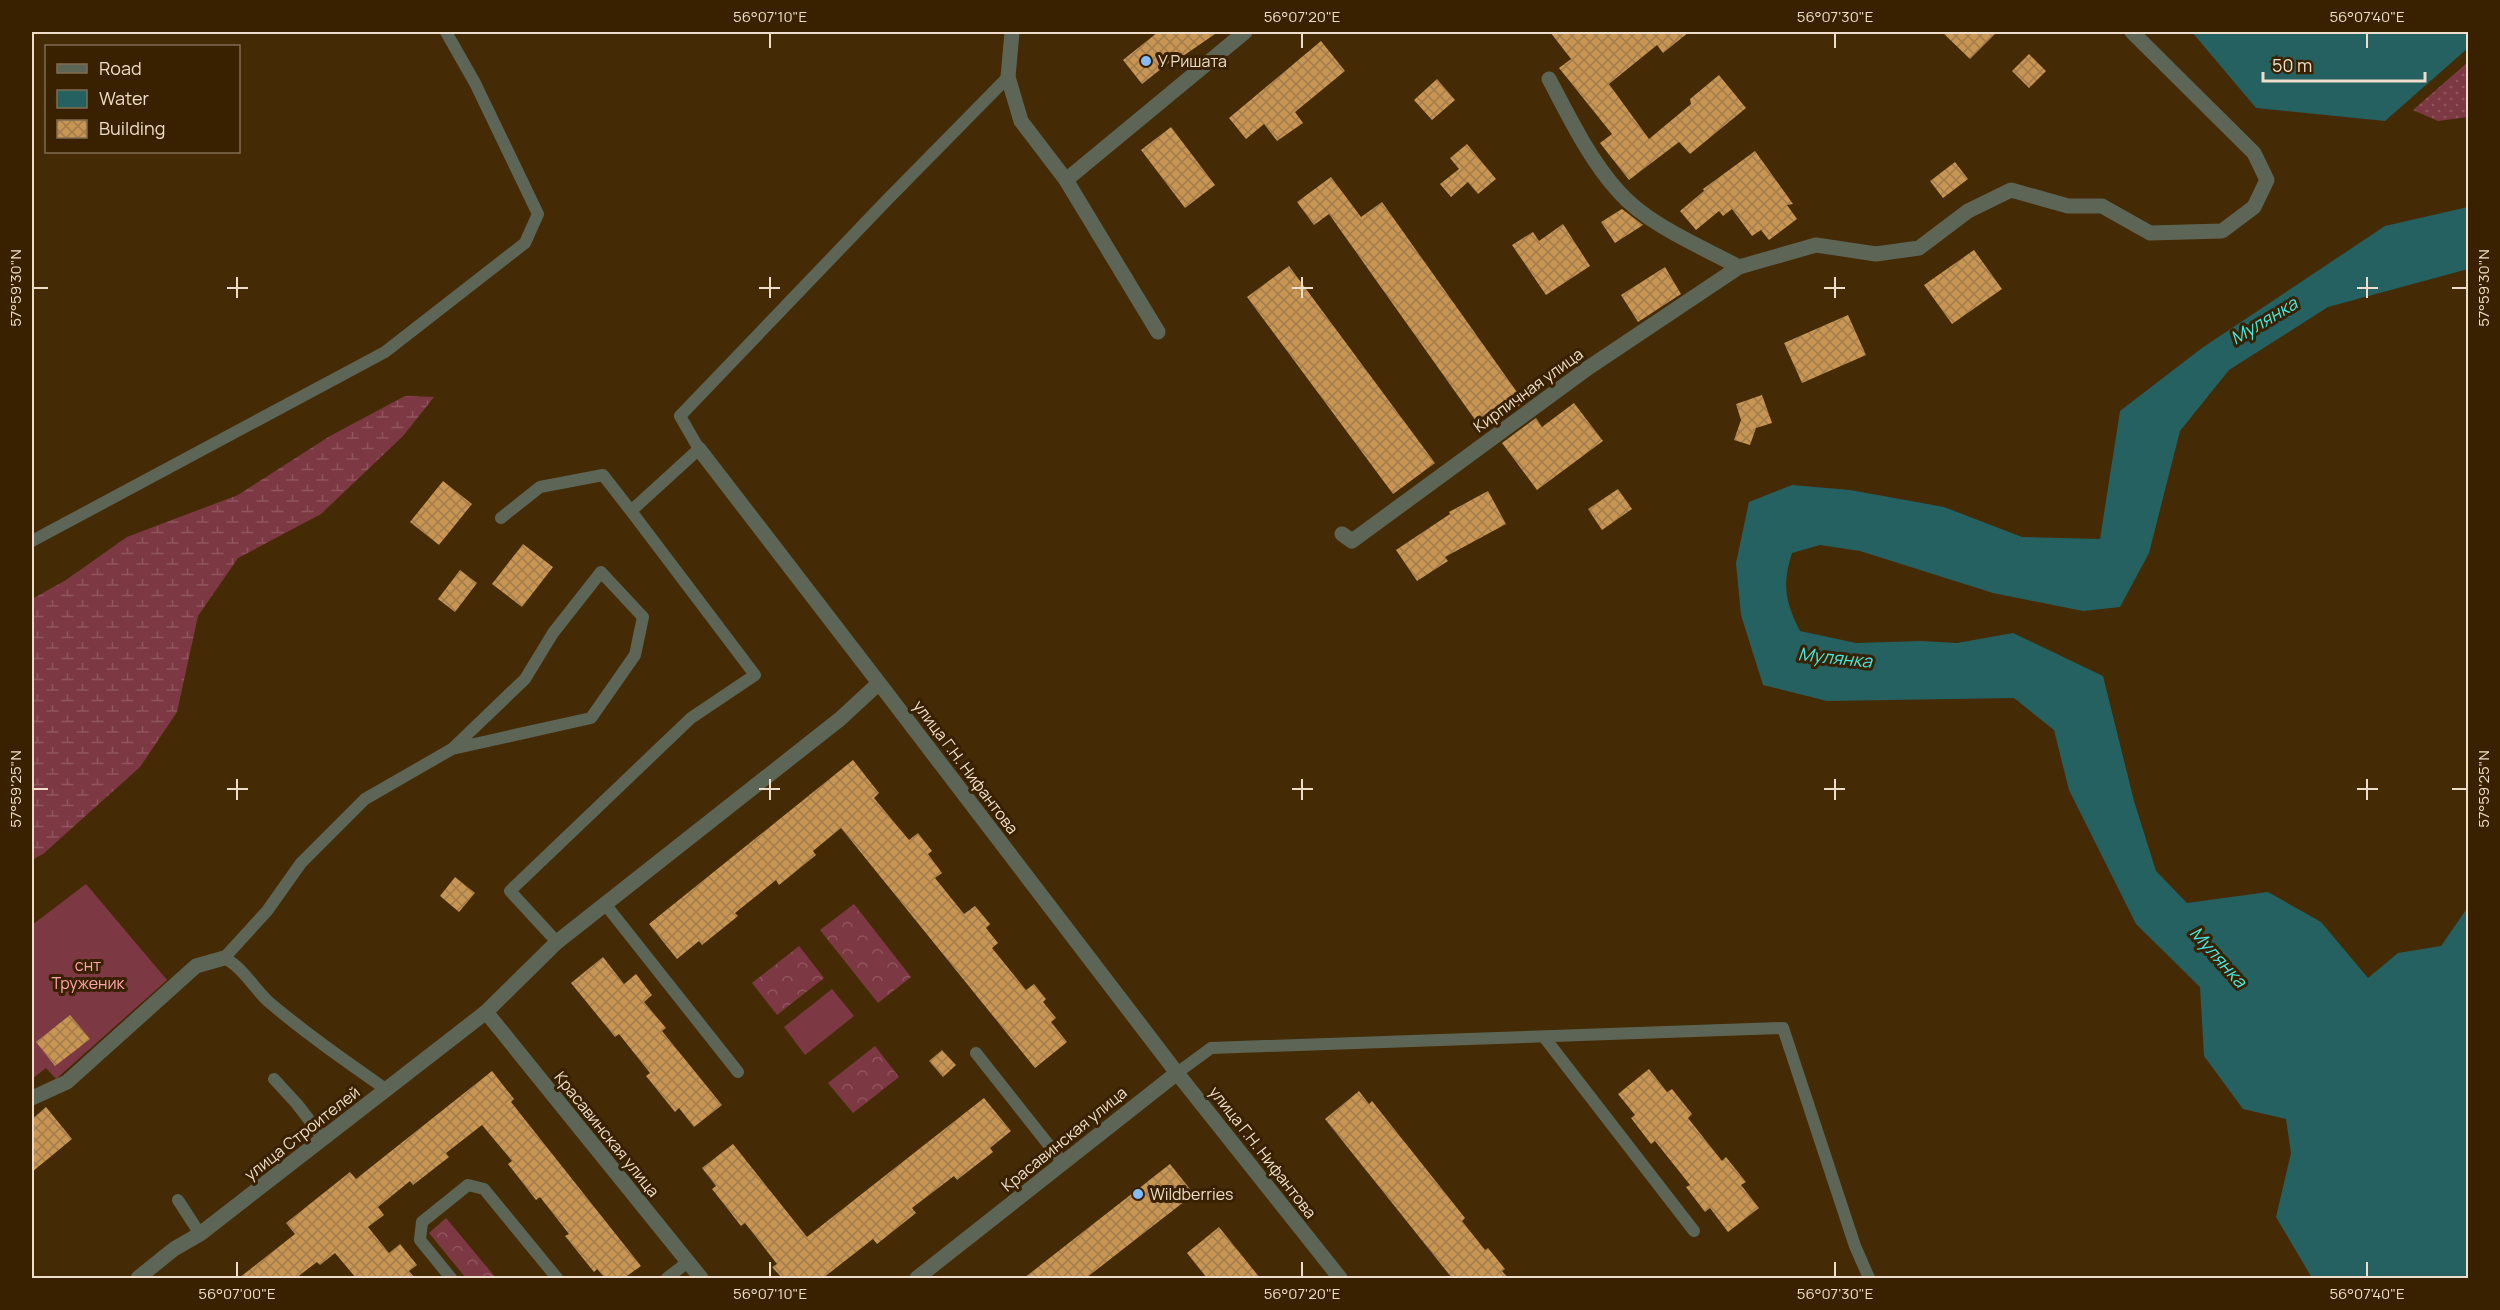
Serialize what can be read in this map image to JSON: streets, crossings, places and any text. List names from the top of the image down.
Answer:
{
  "streets": {
    "street": [
      "Кирпичная улица",
      "улица Г.Н. Нифантова",
      "улица Строителей",
      "Красавинская улица"
    ]
  },
  "crossings": [
    ["улица Г.Н. Нифантова", "Красавинская улица"],
    ["улица Строителей", "Красавинская улица"]
  ],
  "water": ["Мулянка"],
  "parks": ["снт Труженик"],
  "places": ["У Ришата", "Wildberries"],
  "legend": ["Road", "Water", "Building"],
  "scale_bar": "50 m",
  "coordinates": [
    "56°07'10\"E",
    "56°07'20\"E",
    "56°07'30\"E",
    "56°07'40\"E",
    "57°59'30\"N",
    "57°59'25\"N",
    "56°07'00\"E"
  ]
}
